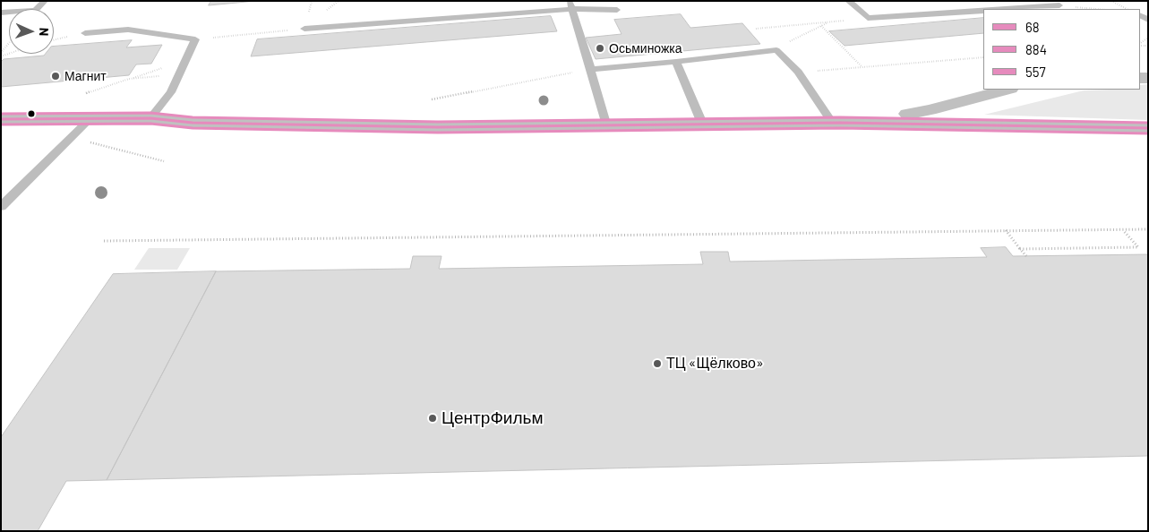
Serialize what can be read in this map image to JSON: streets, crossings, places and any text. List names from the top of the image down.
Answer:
{
  "places": [
    "Осьминожка",
    "Магнит",
    "ТЦ «Щёлково»",
    "ЦентрФильм"
  ],
  "lines": ["transit line 557", "transit line 68", "transit line 884"],
  "legend": ["68", "884", "557"],
  "north": "right"
}
